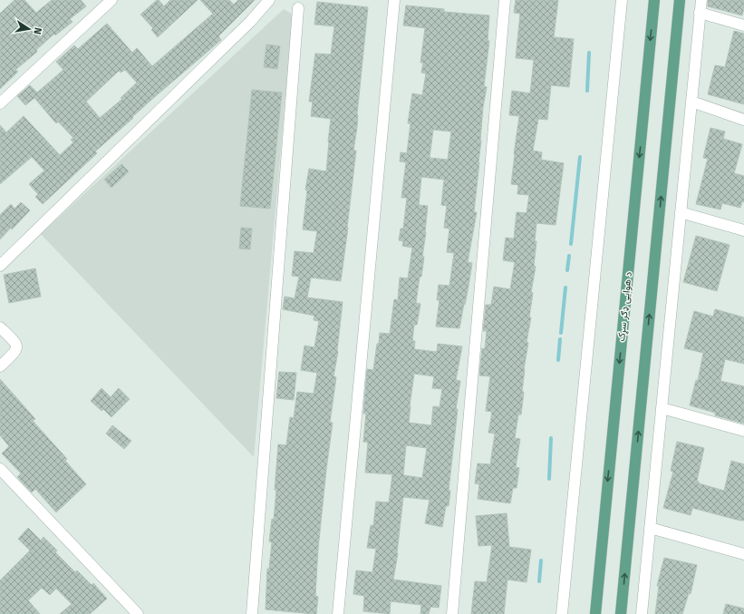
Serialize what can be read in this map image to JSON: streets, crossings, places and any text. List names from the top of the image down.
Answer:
{
  "streets": {
    "main road": ["د هوایی ډګر سړک"]
  },
  "north": "right"
}
